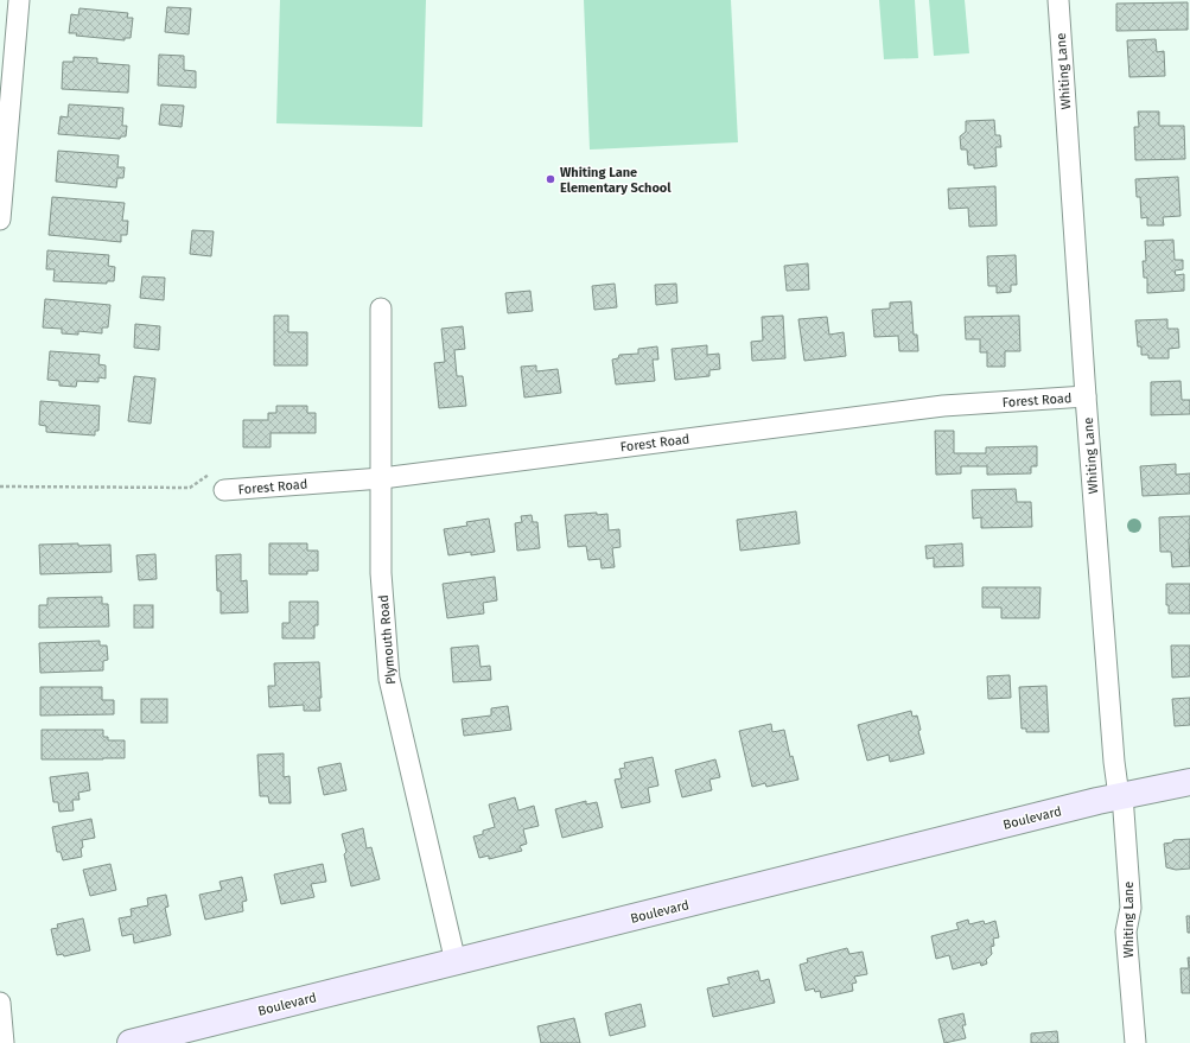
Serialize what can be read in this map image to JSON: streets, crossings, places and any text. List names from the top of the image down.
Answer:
{
  "streets": {
    "main road": ["Boulevard"],
    "street": ["Whiting Lane", "Forest Road", "Plymouth Road"]
  },
  "crossings": [
    ["Whiting Lane", "Forest Road"],
    ["Whiting Lane", "Boulevard"],
    ["Forest Road", "Plymouth Road"],
    ["Plymouth Road", "Boulevard"]
  ],
  "places": ["Whiting Lane Elementary School"]
}
